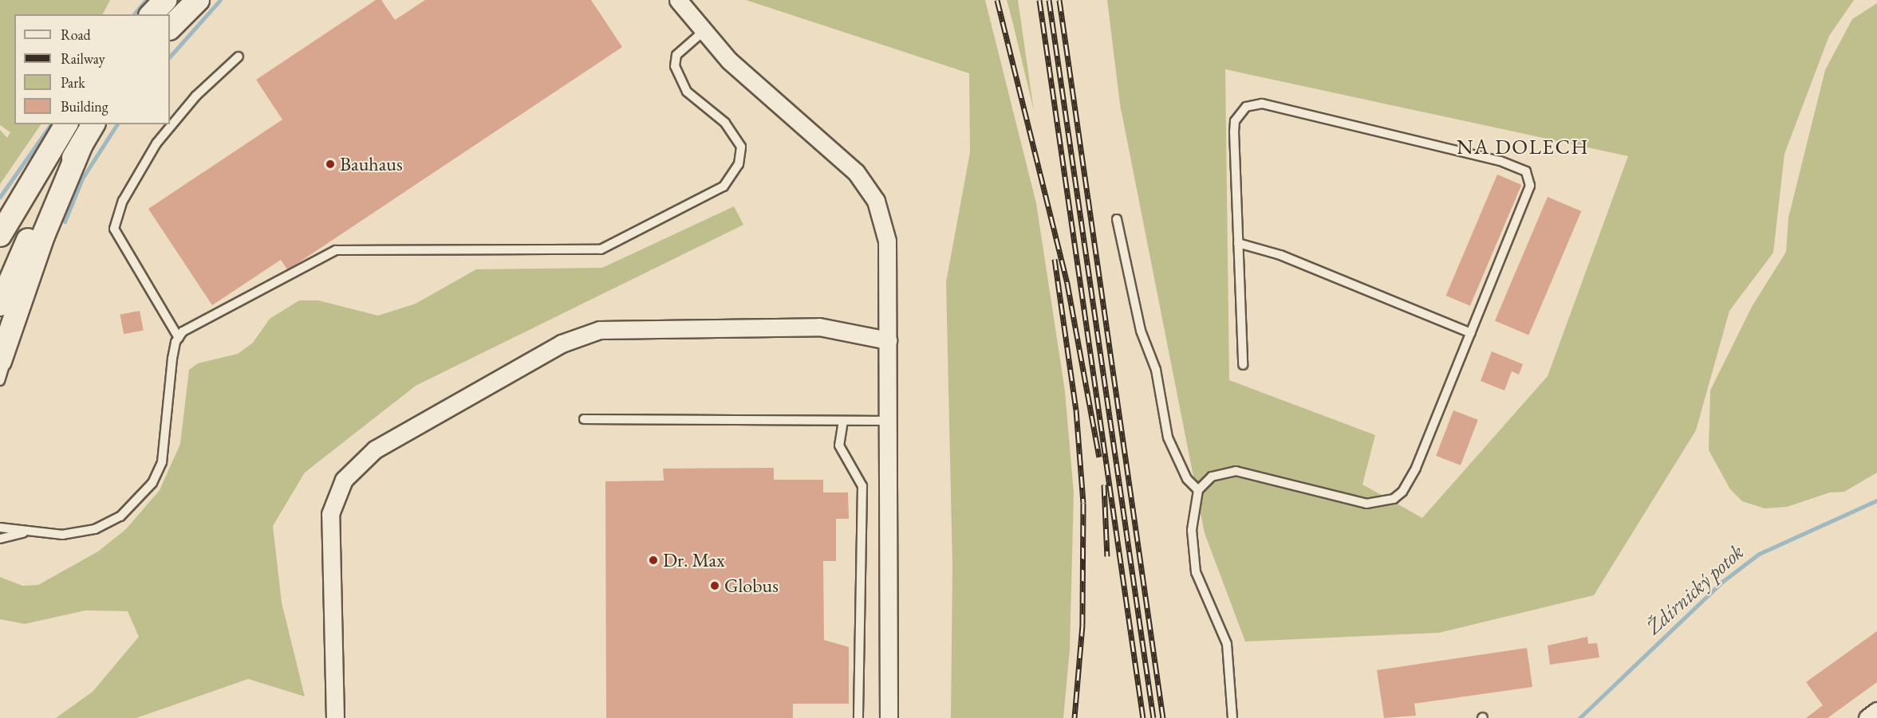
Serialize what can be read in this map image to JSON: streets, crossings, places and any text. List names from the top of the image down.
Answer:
{
  "districts": ["NA DOLECH"],
  "water": ["Ždírnický potok"],
  "places": ["Bauhaus", "Dr. Max", "Globus"],
  "legend": [
    "Road",
    "Railway",
    "Park",
    "Building"
  ]
}
